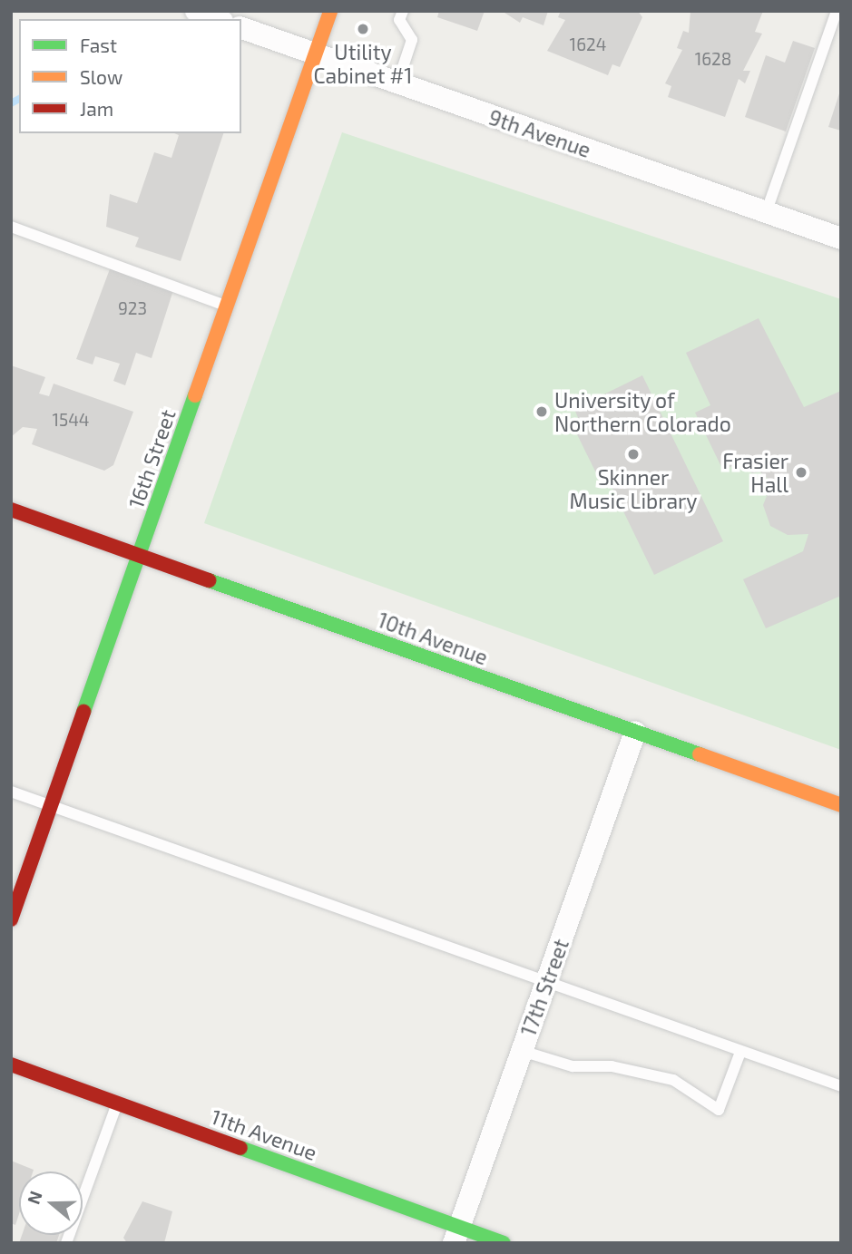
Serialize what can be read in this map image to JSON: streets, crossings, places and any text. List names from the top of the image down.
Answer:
{
  "streets": {
    "main road": ["16th Street", "10th Avenue", "11th Avenue"],
    "street": ["9th Avenue", "17th Street"]
  },
  "crossings": [
    ["9th Avenue", "16th Street"],
    ["16th Street", "10th Avenue"],
    ["10th Avenue", "17th Street"],
    ["17th Street", "11th Avenue"]
  ],
  "places": [
    "Utility Cabinet #1",
    "University of Northern Colorado",
    "Skinner Music Library",
    "Frasier Hall"
  ],
  "house_numbers": [
    "1624",
    "1628",
    "923",
    "1544"
  ],
  "legend": ["Fast", "Slow", "Jam"],
  "north": "left"
}
